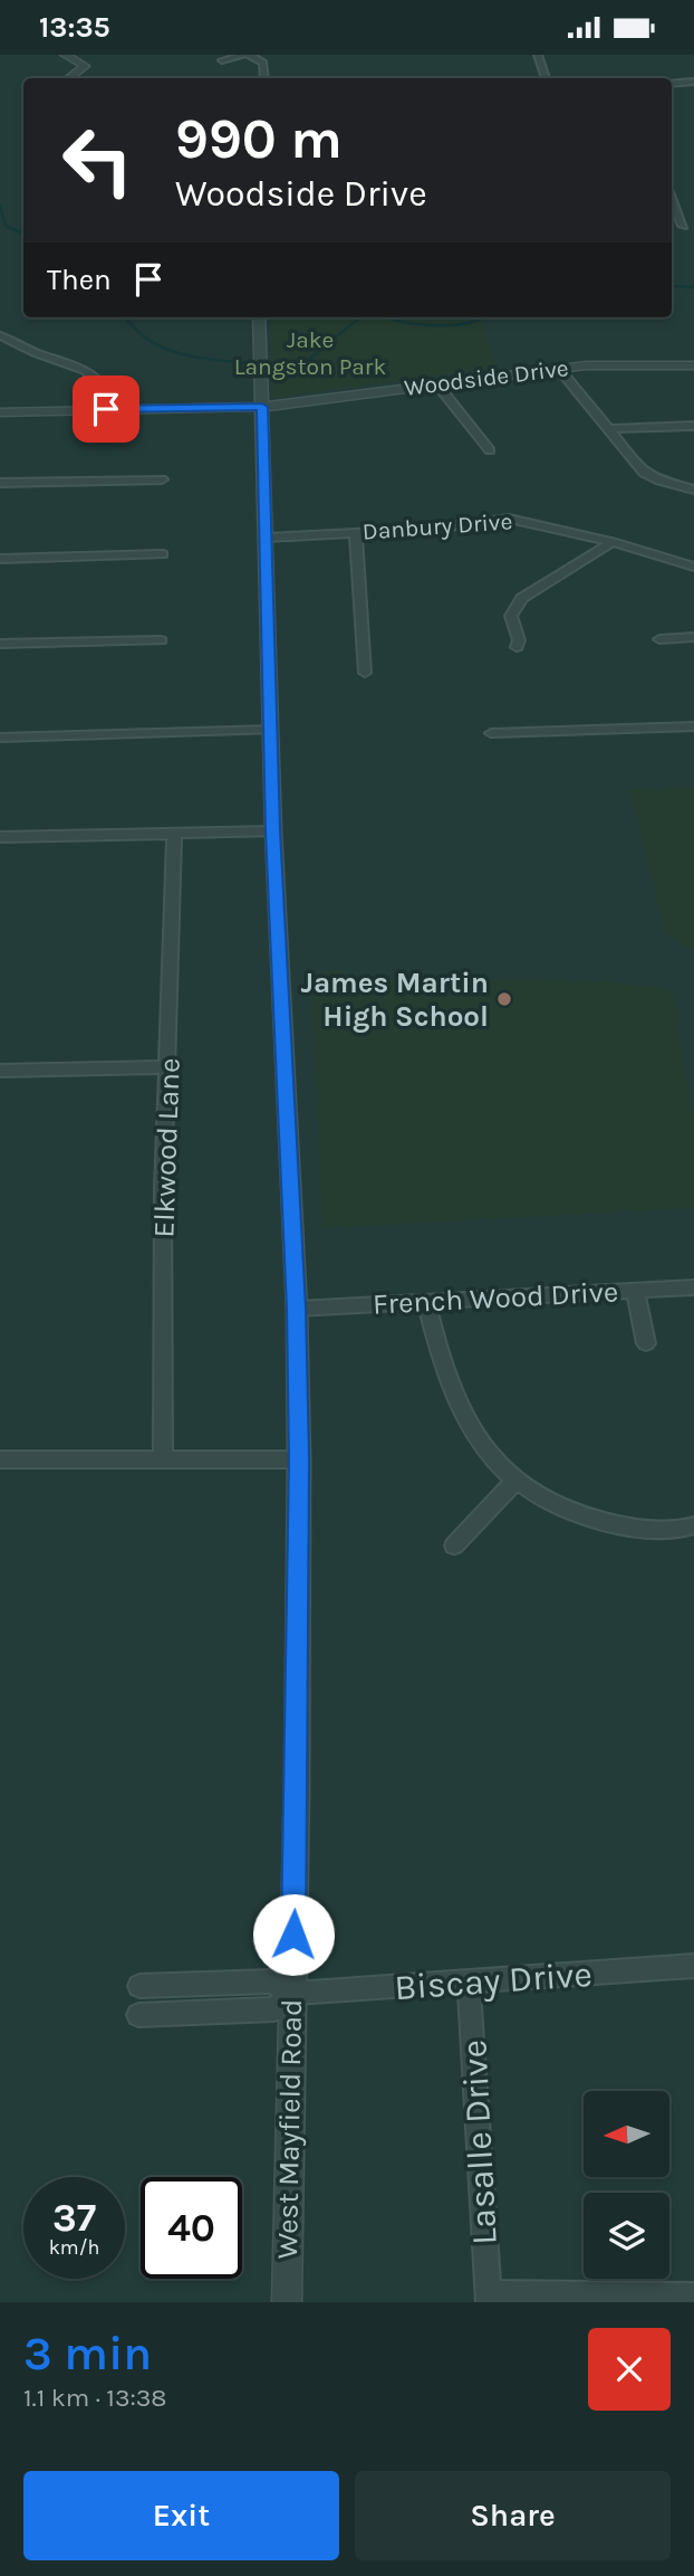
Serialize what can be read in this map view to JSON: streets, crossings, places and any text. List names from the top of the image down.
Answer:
{
  "streets": {
    "street": [
      "Woodside Drive",
      "Danbury Drive",
      "Elkwood Lane",
      "French Wood Drive",
      "Biscay Drive",
      "West Mayfield Road",
      "Lasalle Drive"
    ]
  },
  "crossings": [
    ["Woodside Drive", "West Mayfield Road"],
    ["Danbury Drive", "West Mayfield Road"],
    ["French Wood Drive", "West Mayfield Road"],
    ["Biscay Drive", "West Mayfield Road"],
    ["Biscay Drive", "Lasalle Drive"]
  ],
  "parks": ["Jake Langston Park"],
  "places": ["James Martin High School"],
  "north": "left",
  "page": {
    "status": "13:35",
    "turn": ["990 m", "Woodside Drive"],
    "then": "Then",
    "speed": "37 km/h",
    "limit": "40",
    "heading": ["3 min", "1.1 km · 13:38"],
    "buttons": ["Exit", "Share"]
  }
}
